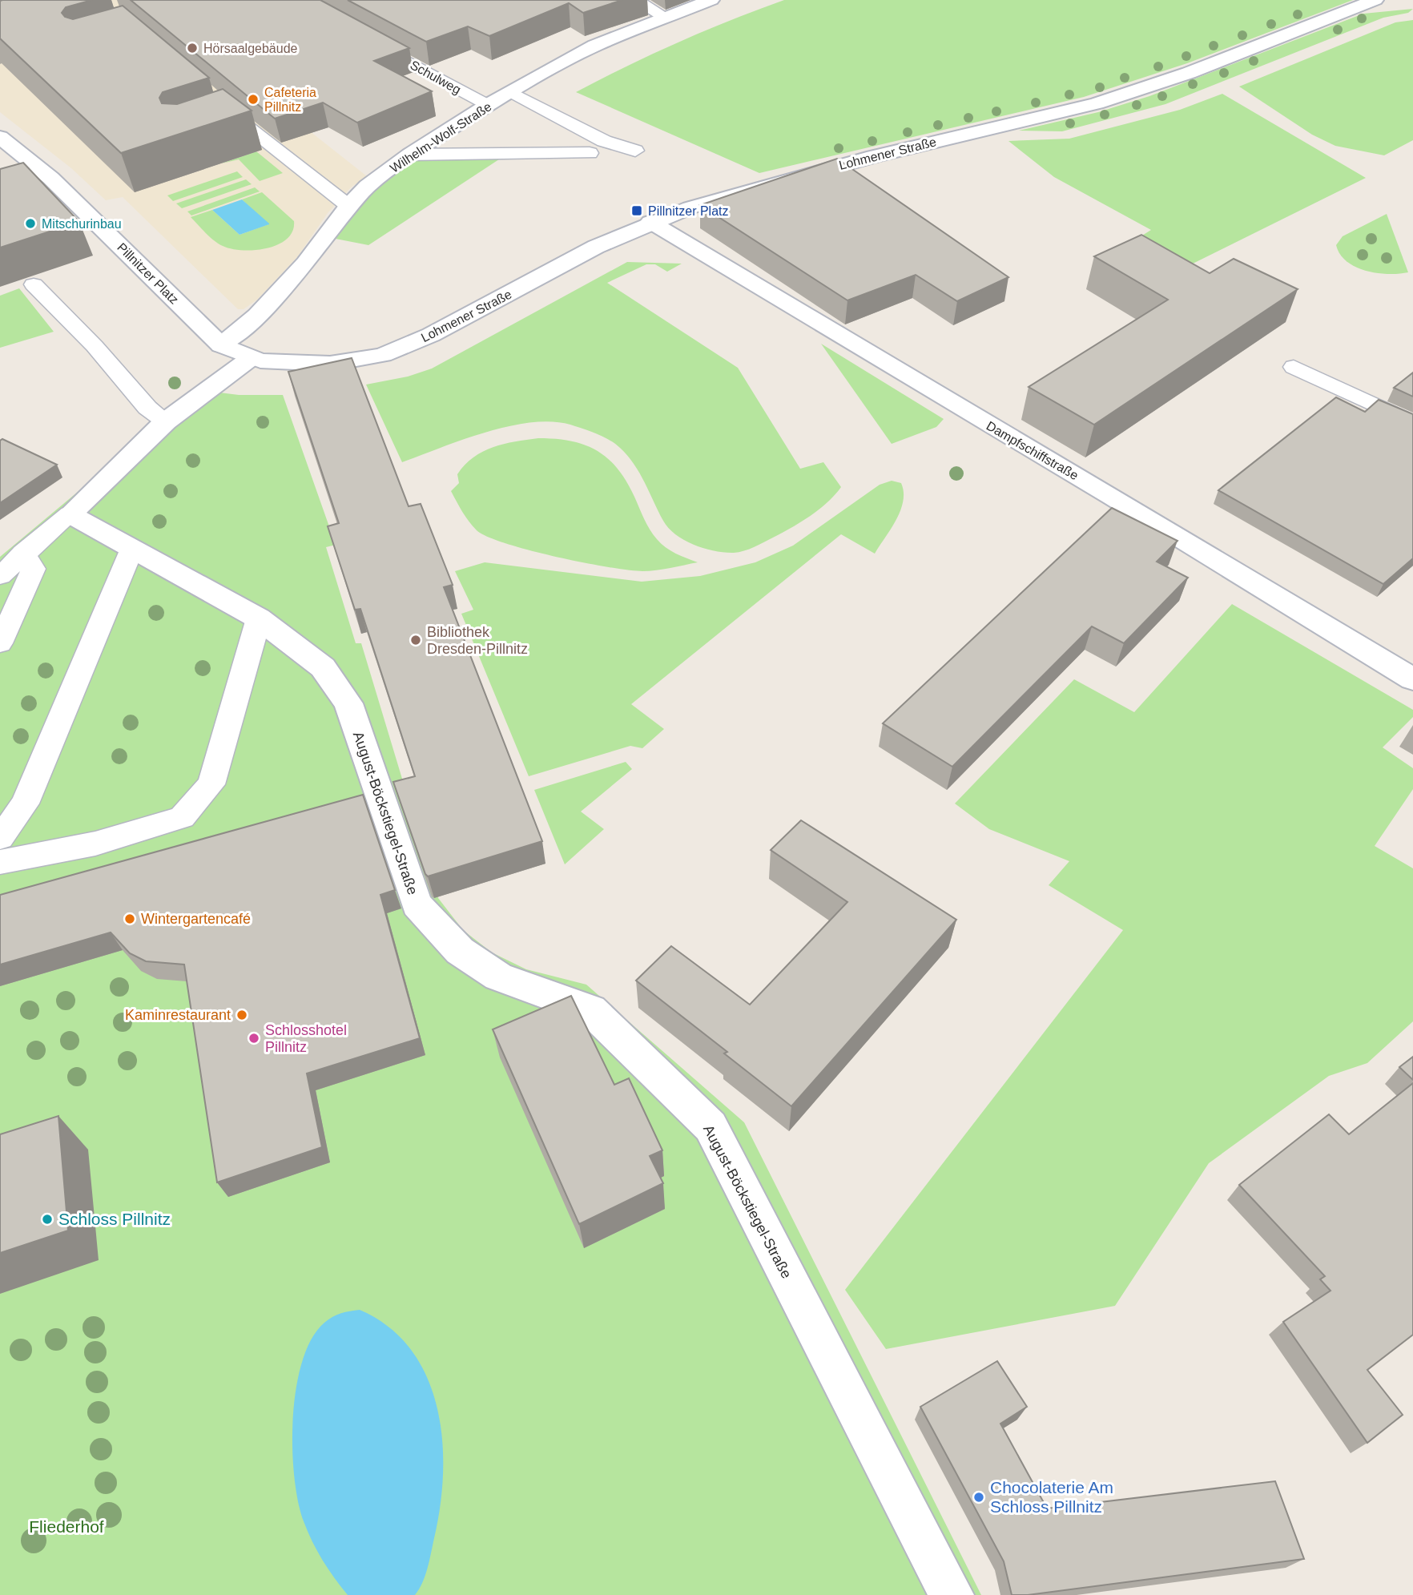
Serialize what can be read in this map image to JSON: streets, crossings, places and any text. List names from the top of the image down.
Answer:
{
  "streets": {
    "street": [
      "Wilhelm-Wolf-Straße",
      "Lohmener Straße",
      "Pillnitzer Platz",
      "Dampfschiffstraße",
      "August-Böckstiegel-Straße"
    ],
    "lane": ["Schulweg"]
  },
  "crossings": [
    ["Schulweg", "Wilhelm-Wolf-Straße"],
    ["Wilhelm-Wolf-Straße", "Pillnitzer Platz"],
    ["Lohmener Straße", "Pillnitzer Platz"],
    ["Lohmener Straße", "Dampfschiffstraße"]
  ],
  "parks": ["Fliederhof"],
  "places": {
    "other": [
      "Hörsaalgebäude",
      "Cafeteria Pillnitz",
      "Mitschurinbau",
      "Bibliothek Dresden-Pillnitz",
      "Wintergartencafé",
      "Kaminrestaurant",
      "Schlosshotel Pillnitz",
      "Schloss Pillnitz",
      "Chocolaterie Am Schloss Pillnitz"
    ],
    "transit": ["Pillnitzer Platz"]
  }
}
